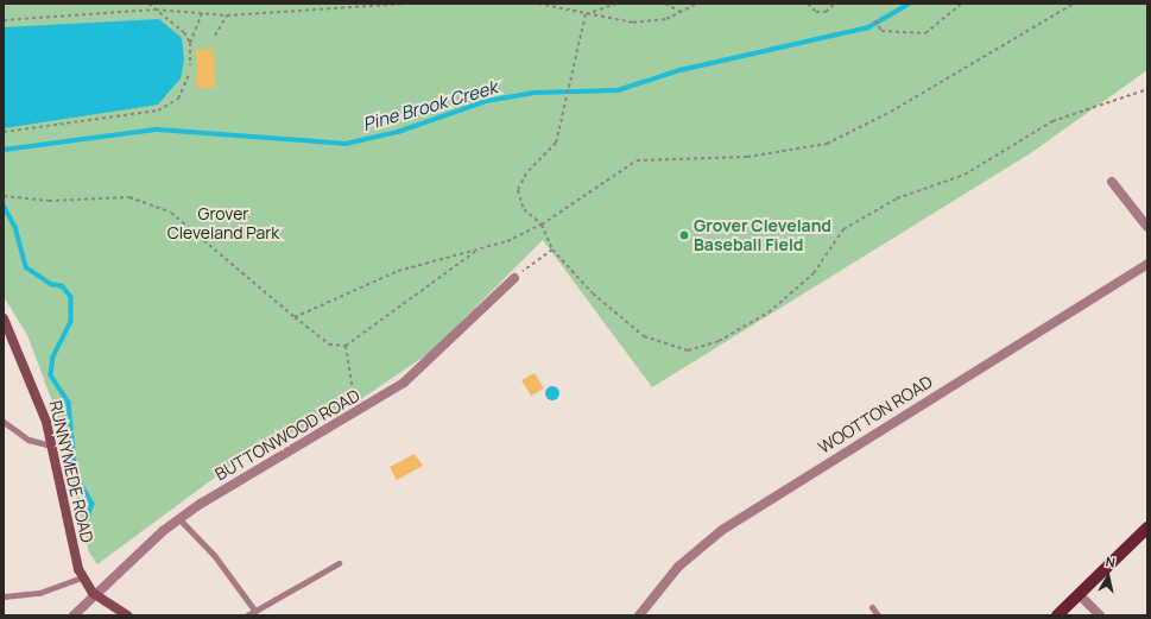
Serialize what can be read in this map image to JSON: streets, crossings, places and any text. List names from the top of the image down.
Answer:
{
  "streets": {
    "street": ["WOOTTON ROAD", "BUTTONWOOD ROAD", "RUNNYMEDE ROAD"]
  },
  "crossings": [
    ["BUTTONWOOD ROAD", "RUNNYMEDE ROAD"]
  ],
  "water": ["Pine Brook Creek"],
  "parks": ["Grover Cleveland Park"],
  "places": ["Grover Cleveland Baseball Field"],
  "north": "top"
}
